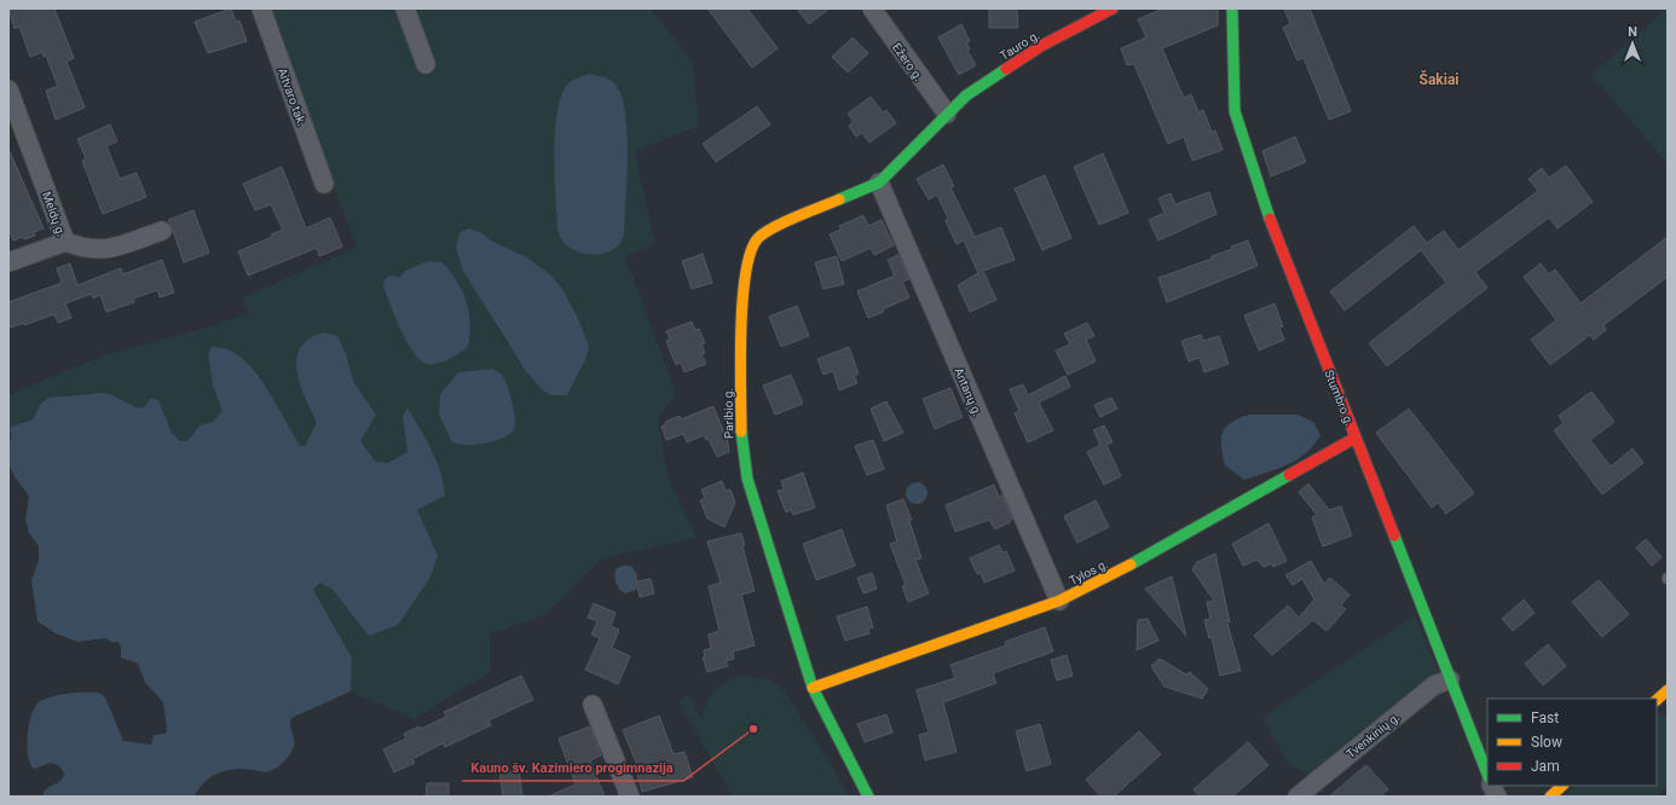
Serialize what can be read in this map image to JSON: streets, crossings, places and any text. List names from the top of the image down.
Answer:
{
  "streets": {
    "street": [
      "Tauro g.",
      "Ežero g.",
      "Aitvaro tak.",
      "Meldų g.",
      "Antanų g.",
      "Stumbro g.",
      "Paribio g.",
      "Tylos g.",
      "Tvenkinių g."
    ]
  },
  "crossings": [
    ["Tauro g.", "Ežero g."],
    ["Tauro g.", "Paribio g."],
    ["Ežero g.", "Paribio g."],
    ["Antanų g.", "Paribio g."],
    ["Antanų g.", "Tylos g."],
    ["Stumbro g.", "Tylos g."],
    ["Stumbro g.", "Tvenkinių g."],
    ["Paribio g.", "Tylos g."]
  ],
  "districts": ["Šakiai"],
  "places": ["Kauno šv. Kazimiero progimnazija"],
  "legend": ["Fast", "Slow", "Jam"],
  "north": "top"
}
